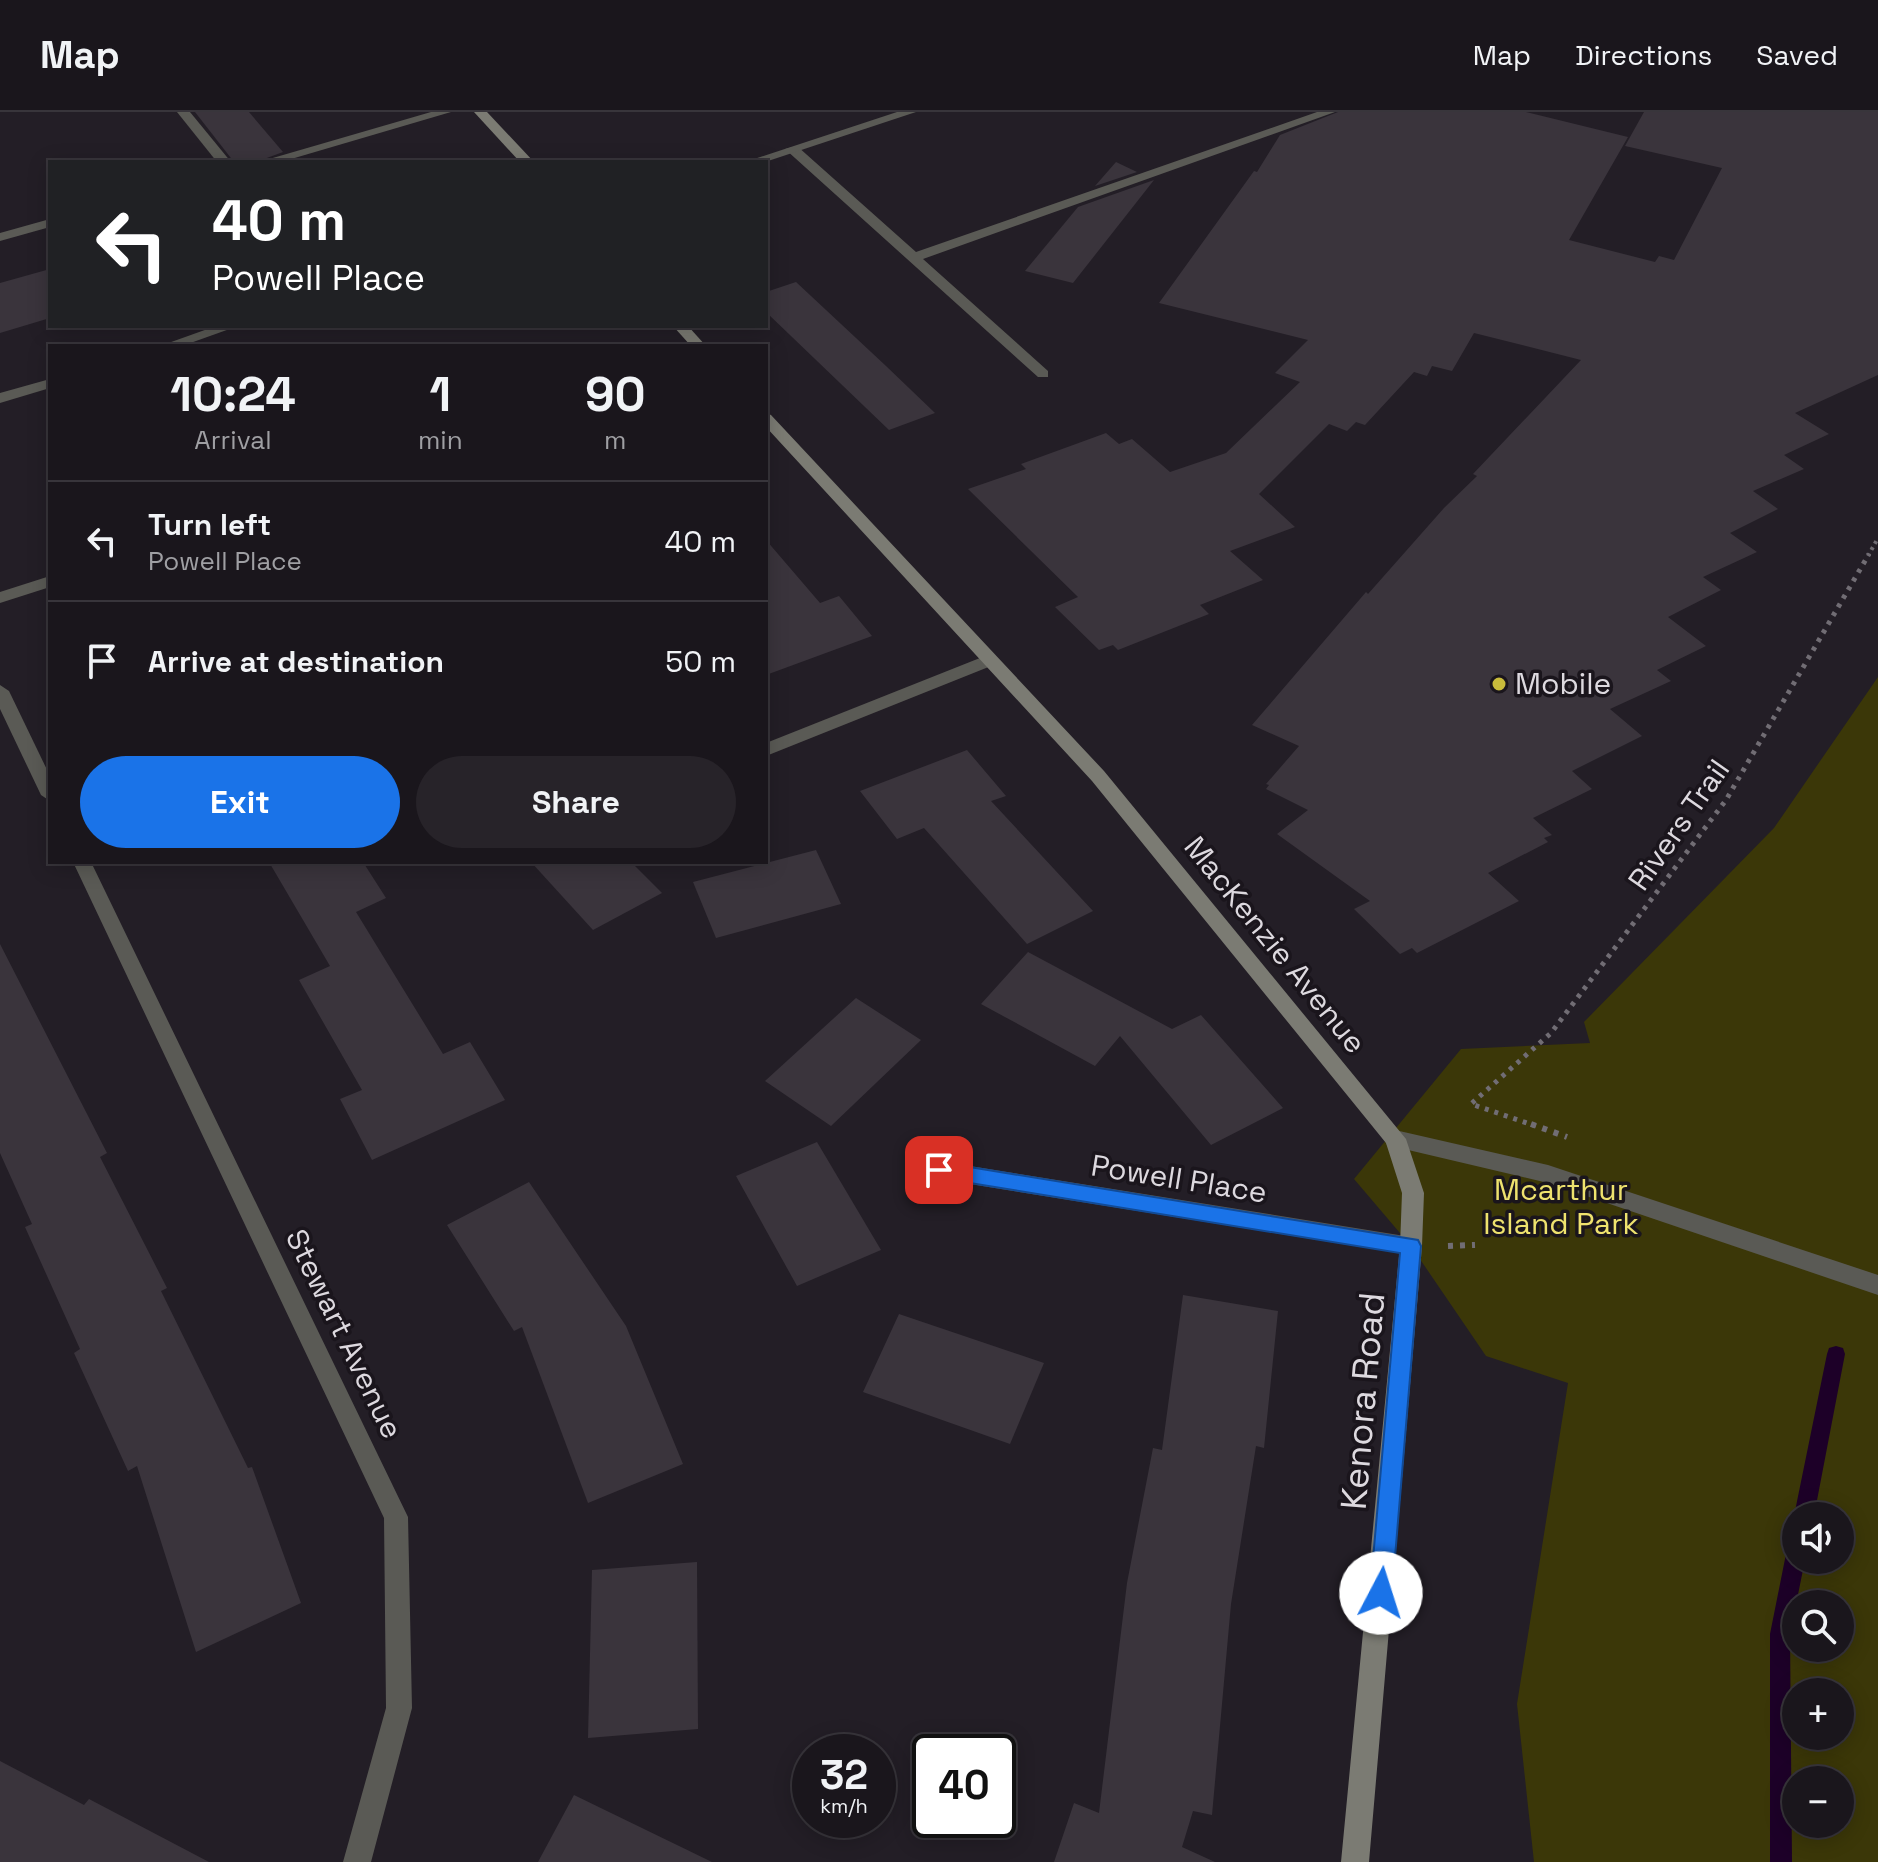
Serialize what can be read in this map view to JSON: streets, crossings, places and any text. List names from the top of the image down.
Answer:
{
  "streets": {
    "street": [
      "MacKenzie Avenue",
      "Powell Place",
      "Stewart Avenue",
      "Kenora Road"
    ],
    "path": ["Rivers Trail"]
  },
  "crossings": [
    ["MacKenzie Avenue", "Kenora Road"],
    ["Powell Place", "Kenora Road"]
  ],
  "parks": ["Mcarthur Island Park"],
  "places": ["Mobile"],
  "page": {
    "header": "Map",
    "nav": ["Map", "Directions", "Saved"],
    "turn": ["40 m", "Powell Place"],
    "eta": [
      "10:24",
      "Arrival",
      "1",
      "min",
      "90",
      "m"
    ],
    "list": [
      {
        "name": "Turn left",
        "note": "Powell Place",
        "value": "40 m"
      },
      {
        "name": "Arrive at destination",
        "value": "50 m"
      }
    ],
    "buttons": ["Exit", "Share"],
    "map_buttons": ["+", "−"],
    "speed": "32 km/h",
    "limit": "40"
  }
}
